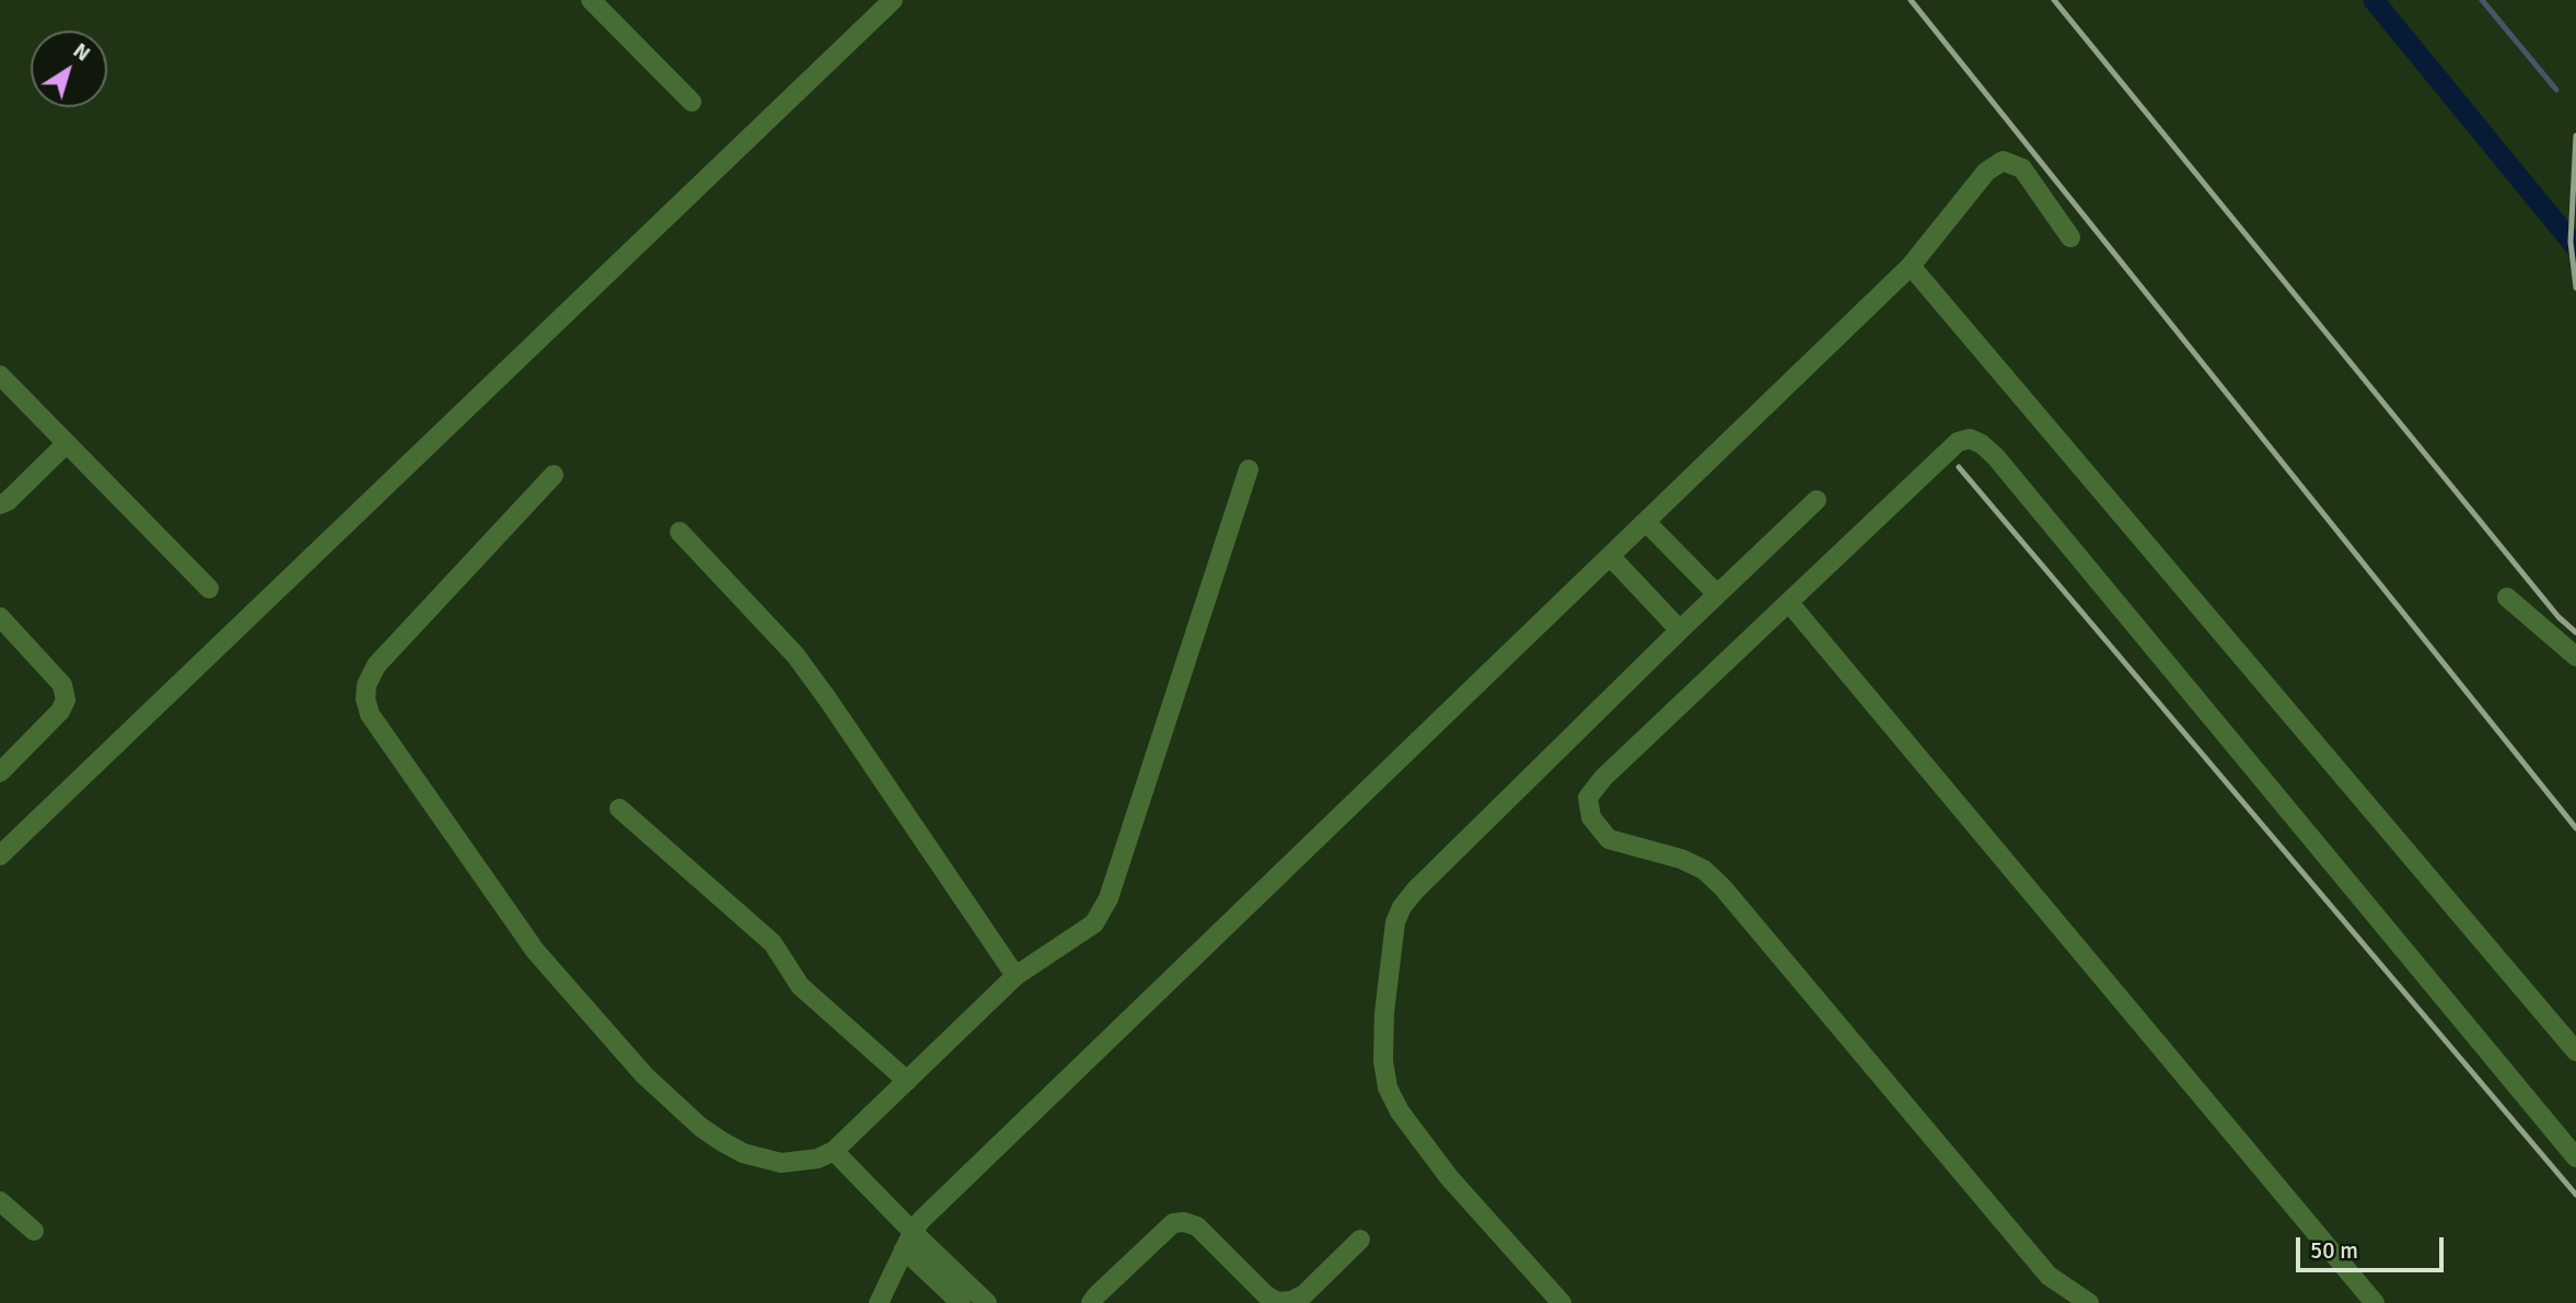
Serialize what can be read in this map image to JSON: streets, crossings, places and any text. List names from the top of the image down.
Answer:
{
  "scale_bar": "50 m",
  "north": "top right"
}
